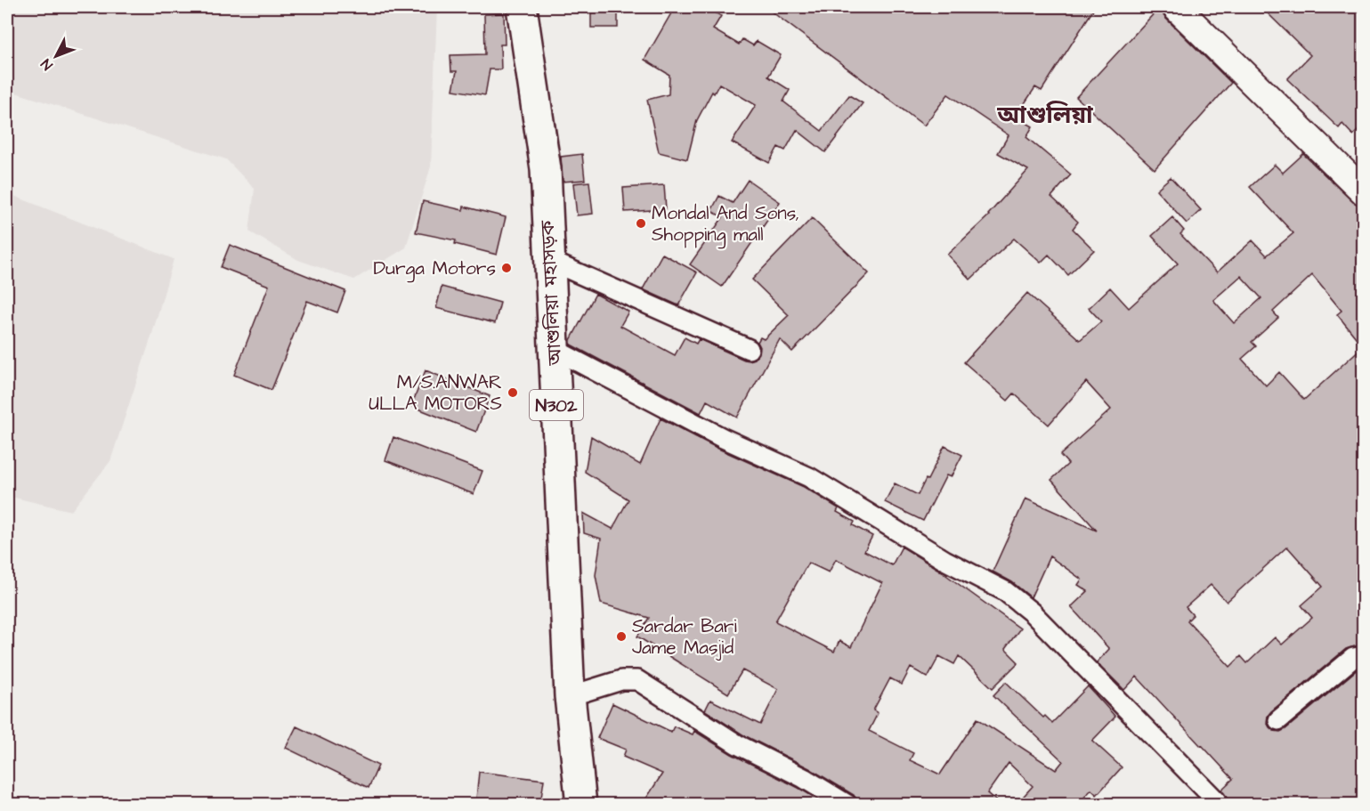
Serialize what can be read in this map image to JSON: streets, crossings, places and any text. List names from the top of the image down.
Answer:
{
  "streets": {
    "highway": ["আশুলিয়া মহাসড়ক", "N302"]
  },
  "districts": ["আশুলিয়া"],
  "places": [
    "Mondal And Sons, Shopping mall",
    "Durga Motors",
    "M/S.ANWAR ULLA MOTORS",
    "Sardar Bari Jame Masjid"
  ],
  "north": "bottom left"
}
